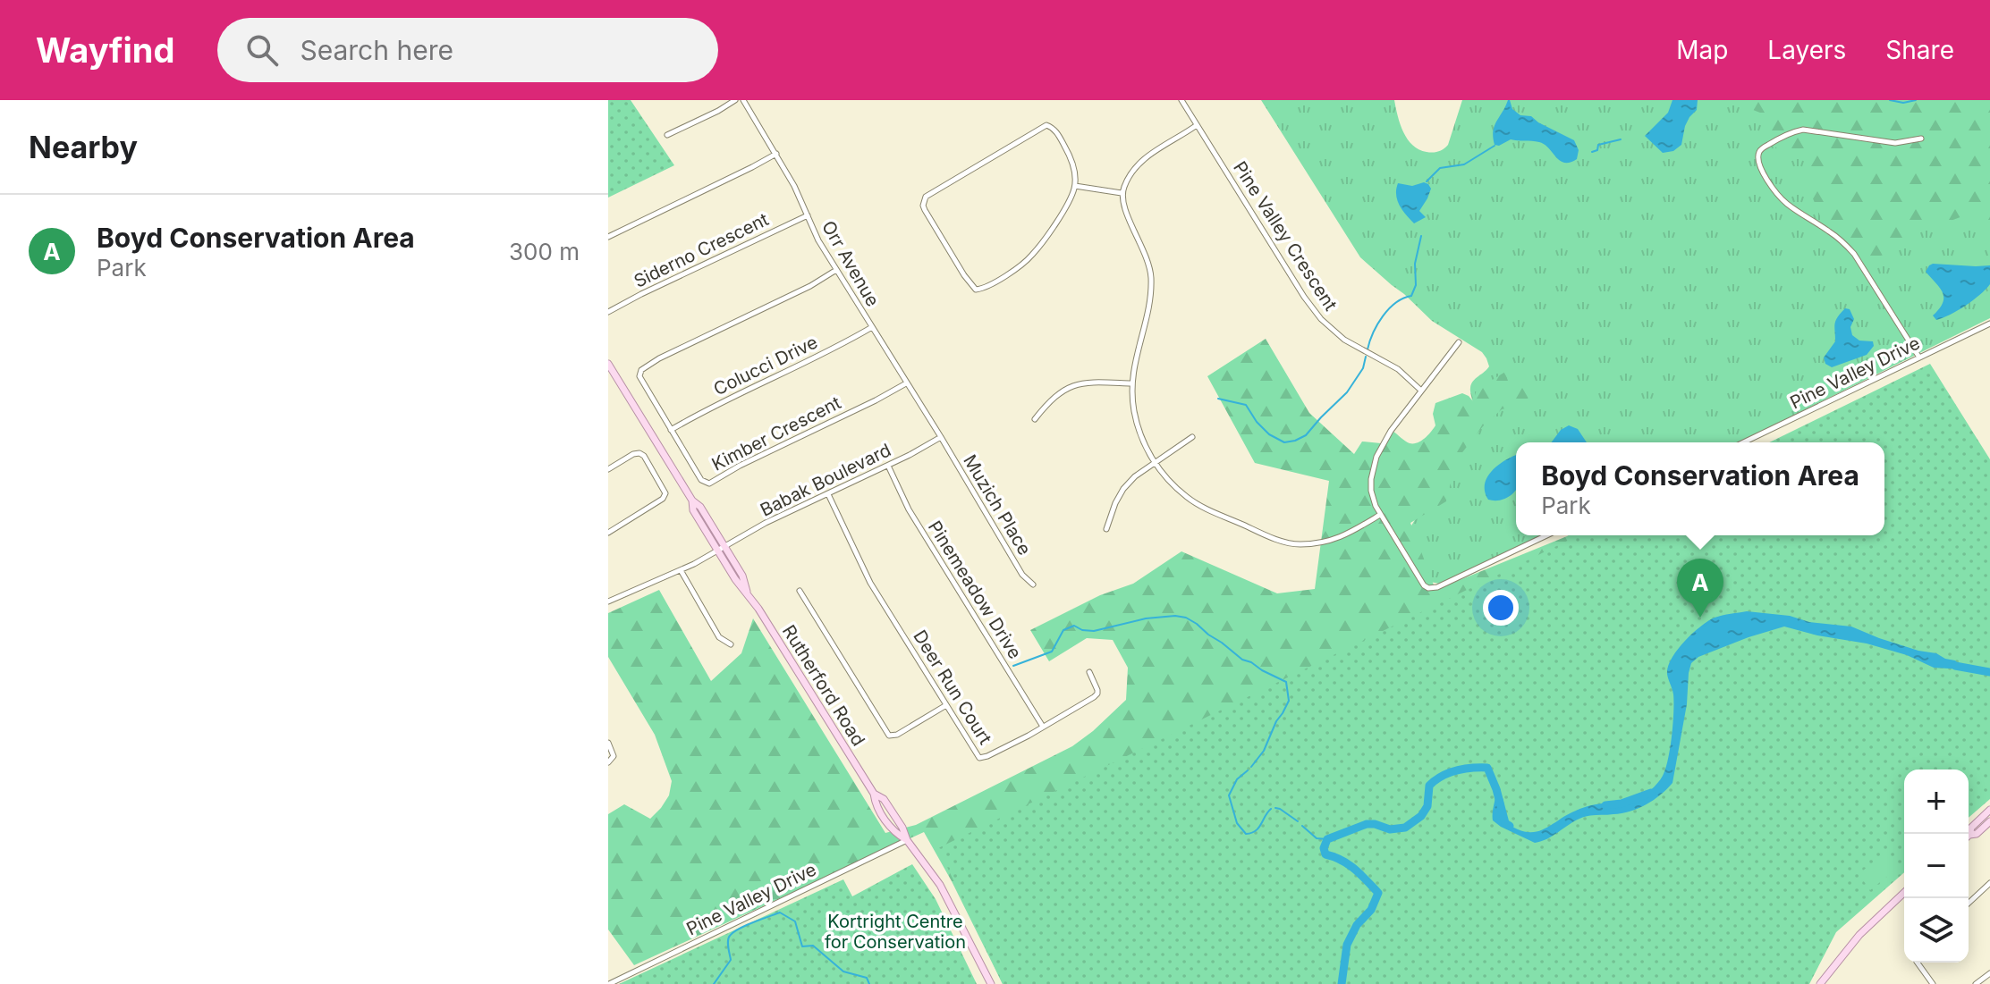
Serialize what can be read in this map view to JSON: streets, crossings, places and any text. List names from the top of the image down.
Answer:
{
  "streets": {
    "main road": ["Rutherford Road"],
    "street": [
      "Pine Valley Crescent",
      "Siderno Crescent",
      "Orr Avenue",
      "Colucci Drive",
      "Pine Valley Drive",
      "Kimber Crescent",
      "Babak Boulevard",
      "Muzich Place",
      "Pinemeadow Drive",
      "Deer Run Court"
    ]
  },
  "crossings": [
    ["Siderno Crescent", "Orr Avenue"],
    ["Orr Avenue", "Colucci Drive"],
    ["Orr Avenue", "Kimber Crescent"],
    ["Orr Avenue", "Babak Boulevard"],
    ["Orr Avenue", "Muzich Place"],
    ["Colucci Drive", "Kimber Crescent"],
    ["Pine Valley Drive", "Rutherford Road"],
    ["Babak Boulevard", "Muzich Place"],
    ["Babak Boulevard", "Pinemeadow Drive"],
    ["Babak Boulevard", "Rutherford Road"],
    ["Babak Boulevard", "Deer Run Court"],
    ["Pinemeadow Drive", "Deer Run Court"]
  ],
  "parks": ["Kortright Centre for Conservation"],
  "page": {
    "header": "Wayfind",
    "search": "Search here",
    "nav": ["Map", "Layers", "Share"],
    "heading": "Nearby",
    "list": [
      {
        "mark": "A",
        "name": "Boyd Conservation Area",
        "note": "Park",
        "value": "300 m"
      }
    ],
    "popup": ["Boyd Conservation Area", "Park"],
    "pins": "A",
    "map_buttons": ["+", "−"]
  }
}
